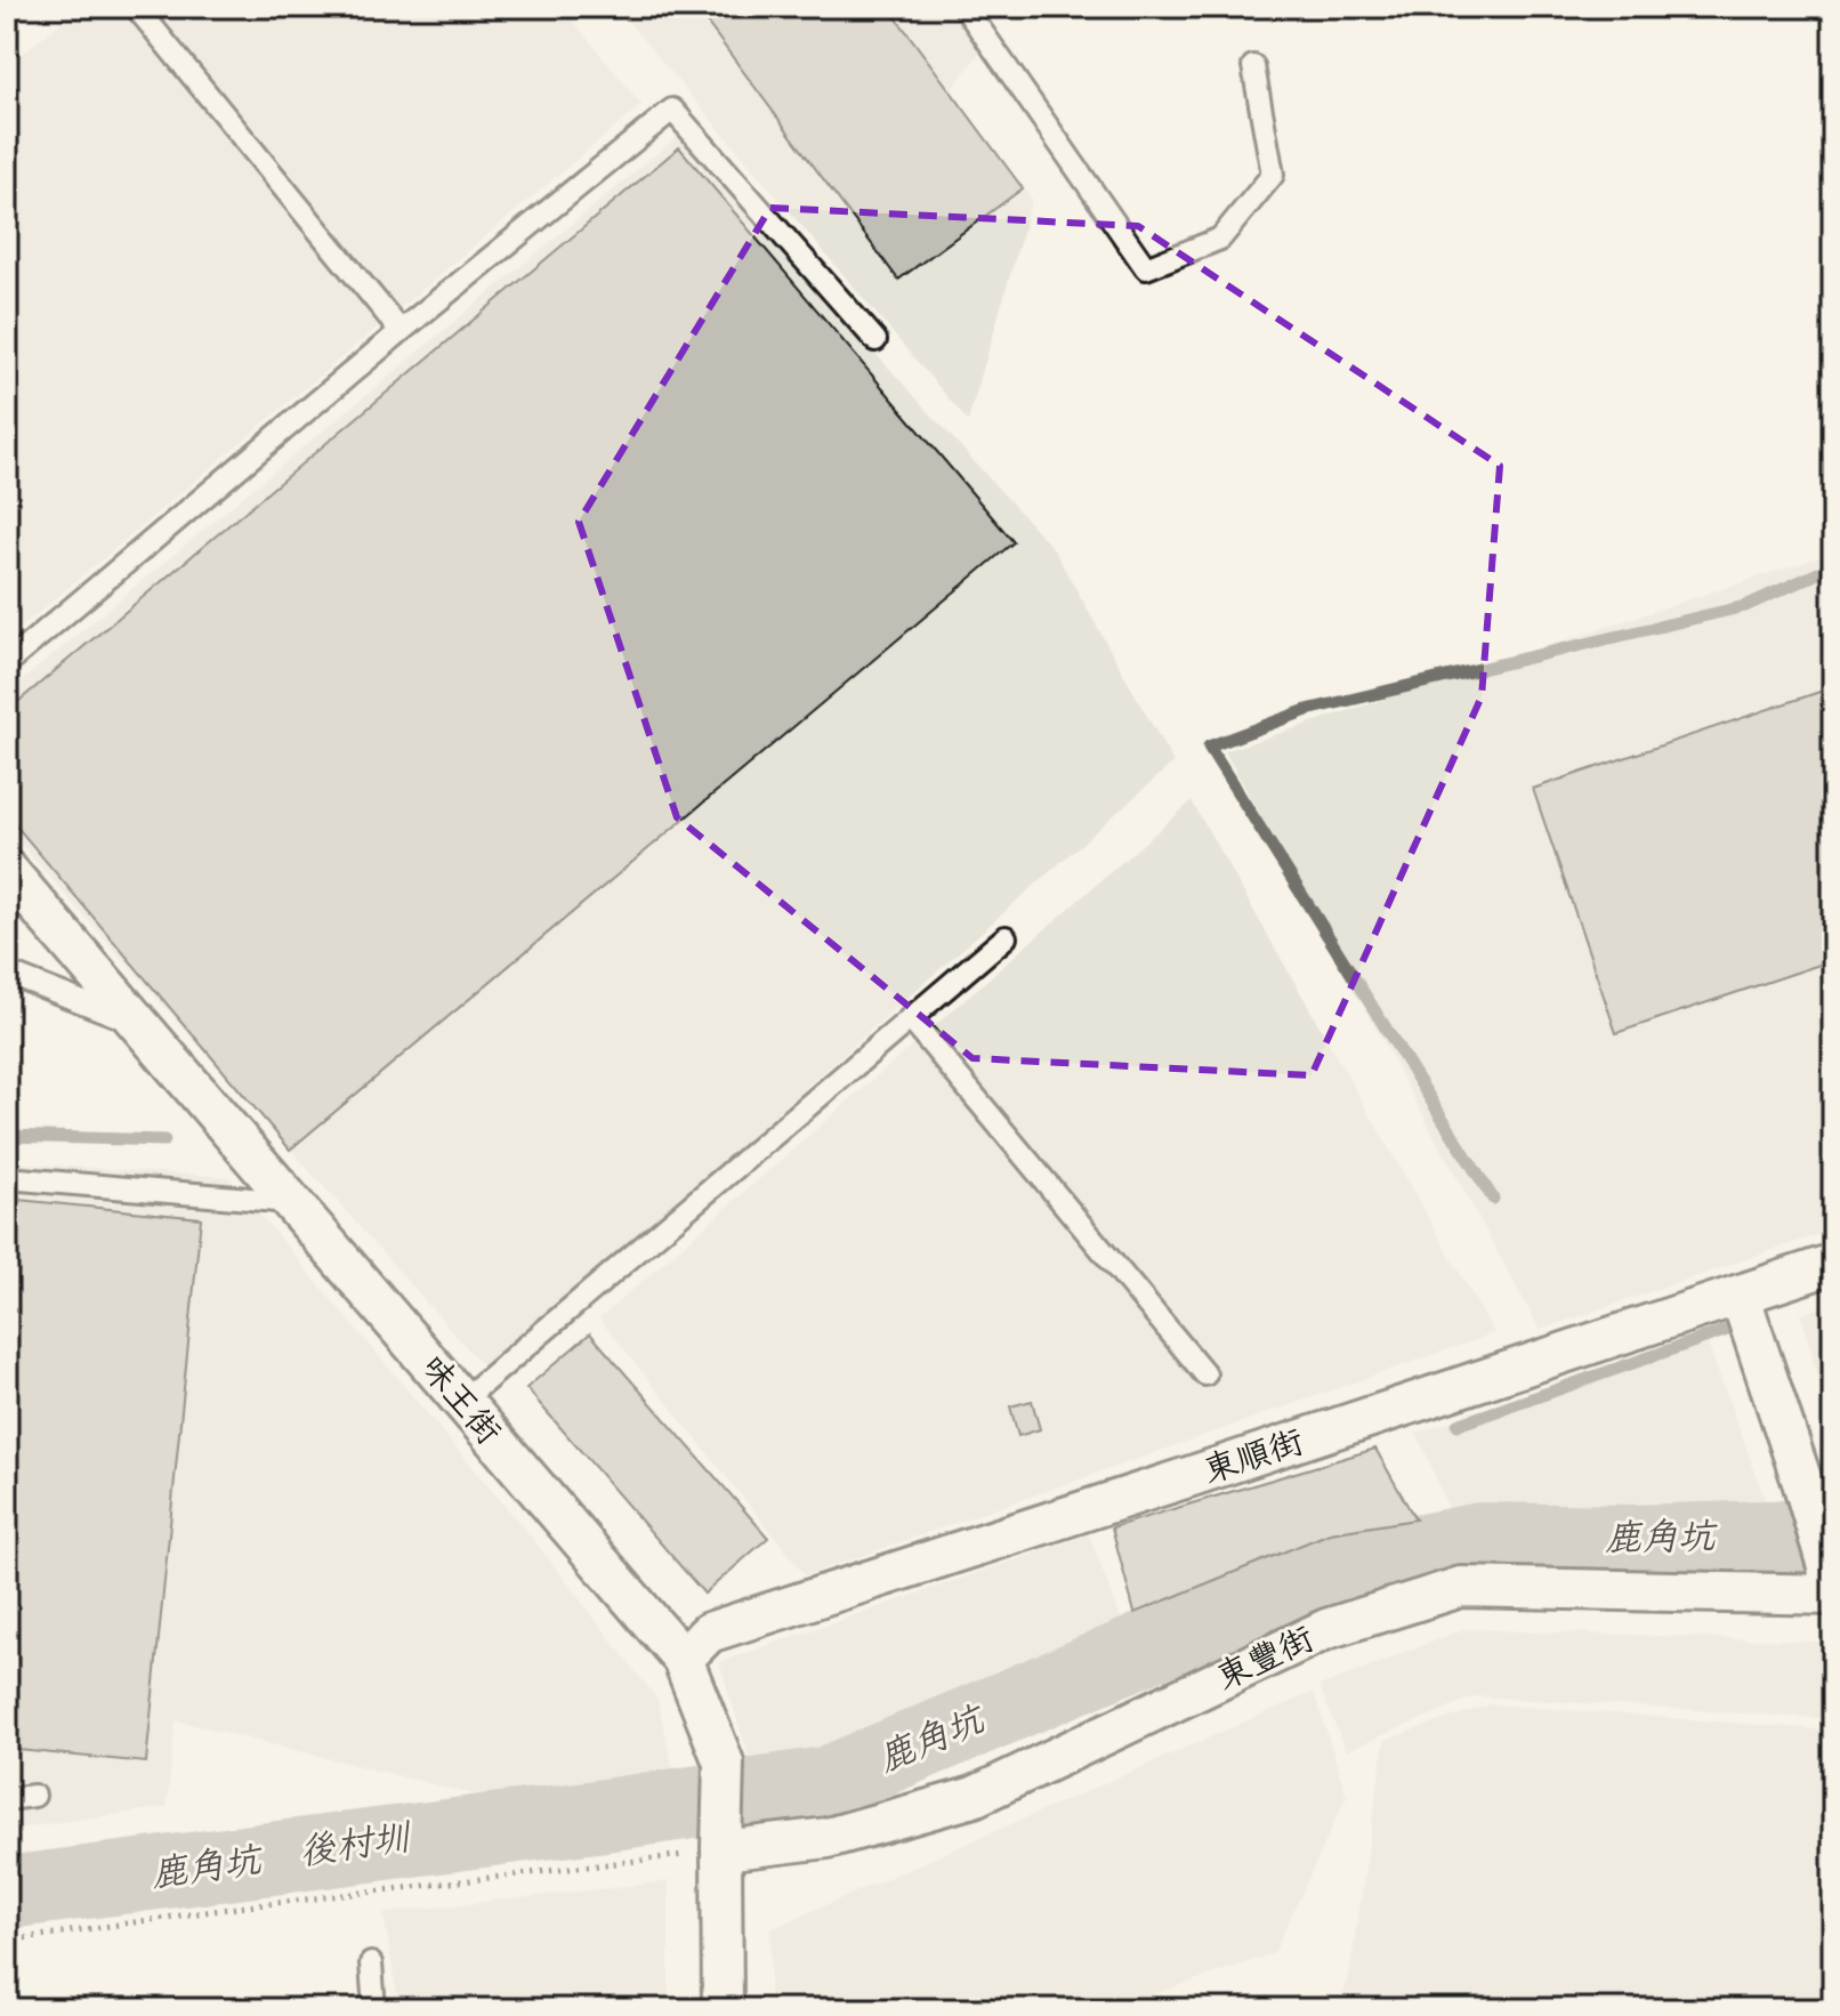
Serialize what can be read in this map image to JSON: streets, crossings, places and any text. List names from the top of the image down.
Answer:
{
  "streets": {
    "street": ["味王街", "東順街", "東豐街"]
  },
  "crossings": [
    ["味王街", "東順街"],
    ["味王街", "東豐街"]
  ],
  "water": ["鹿角坑", "後村圳"]
}
